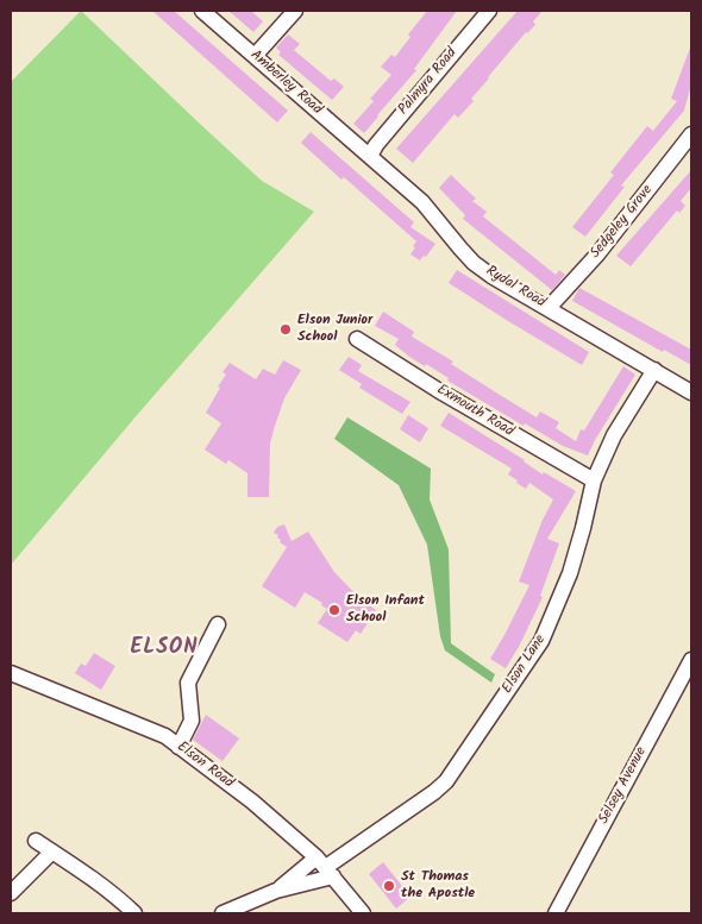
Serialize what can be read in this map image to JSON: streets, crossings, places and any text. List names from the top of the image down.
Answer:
{
  "streets": {
    "street": [
      "Palmyra Road",
      "Amberley Road",
      "Sedgeley Grove",
      "Rydal Road",
      "Exmouth Road",
      "Elson Lane",
      "Elson Road",
      "Selsey Avenue"
    ]
  },
  "crossings": [
    ["Palmyra Road", "Amberley Road"],
    ["Palmyra Road", "Rydal Road"],
    ["Amberley Road", "Rydal Road"],
    ["Sedgeley Grove", "Rydal Road"],
    ["Rydal Road", "Elson Lane"],
    ["Exmouth Road", "Elson Lane"],
    ["Elson Lane", "Elson Road"]
  ],
  "districts": ["ELSON"],
  "places": ["Elson Junior School", "Elson Infant School", "St Thomas the Apostle"]
}
